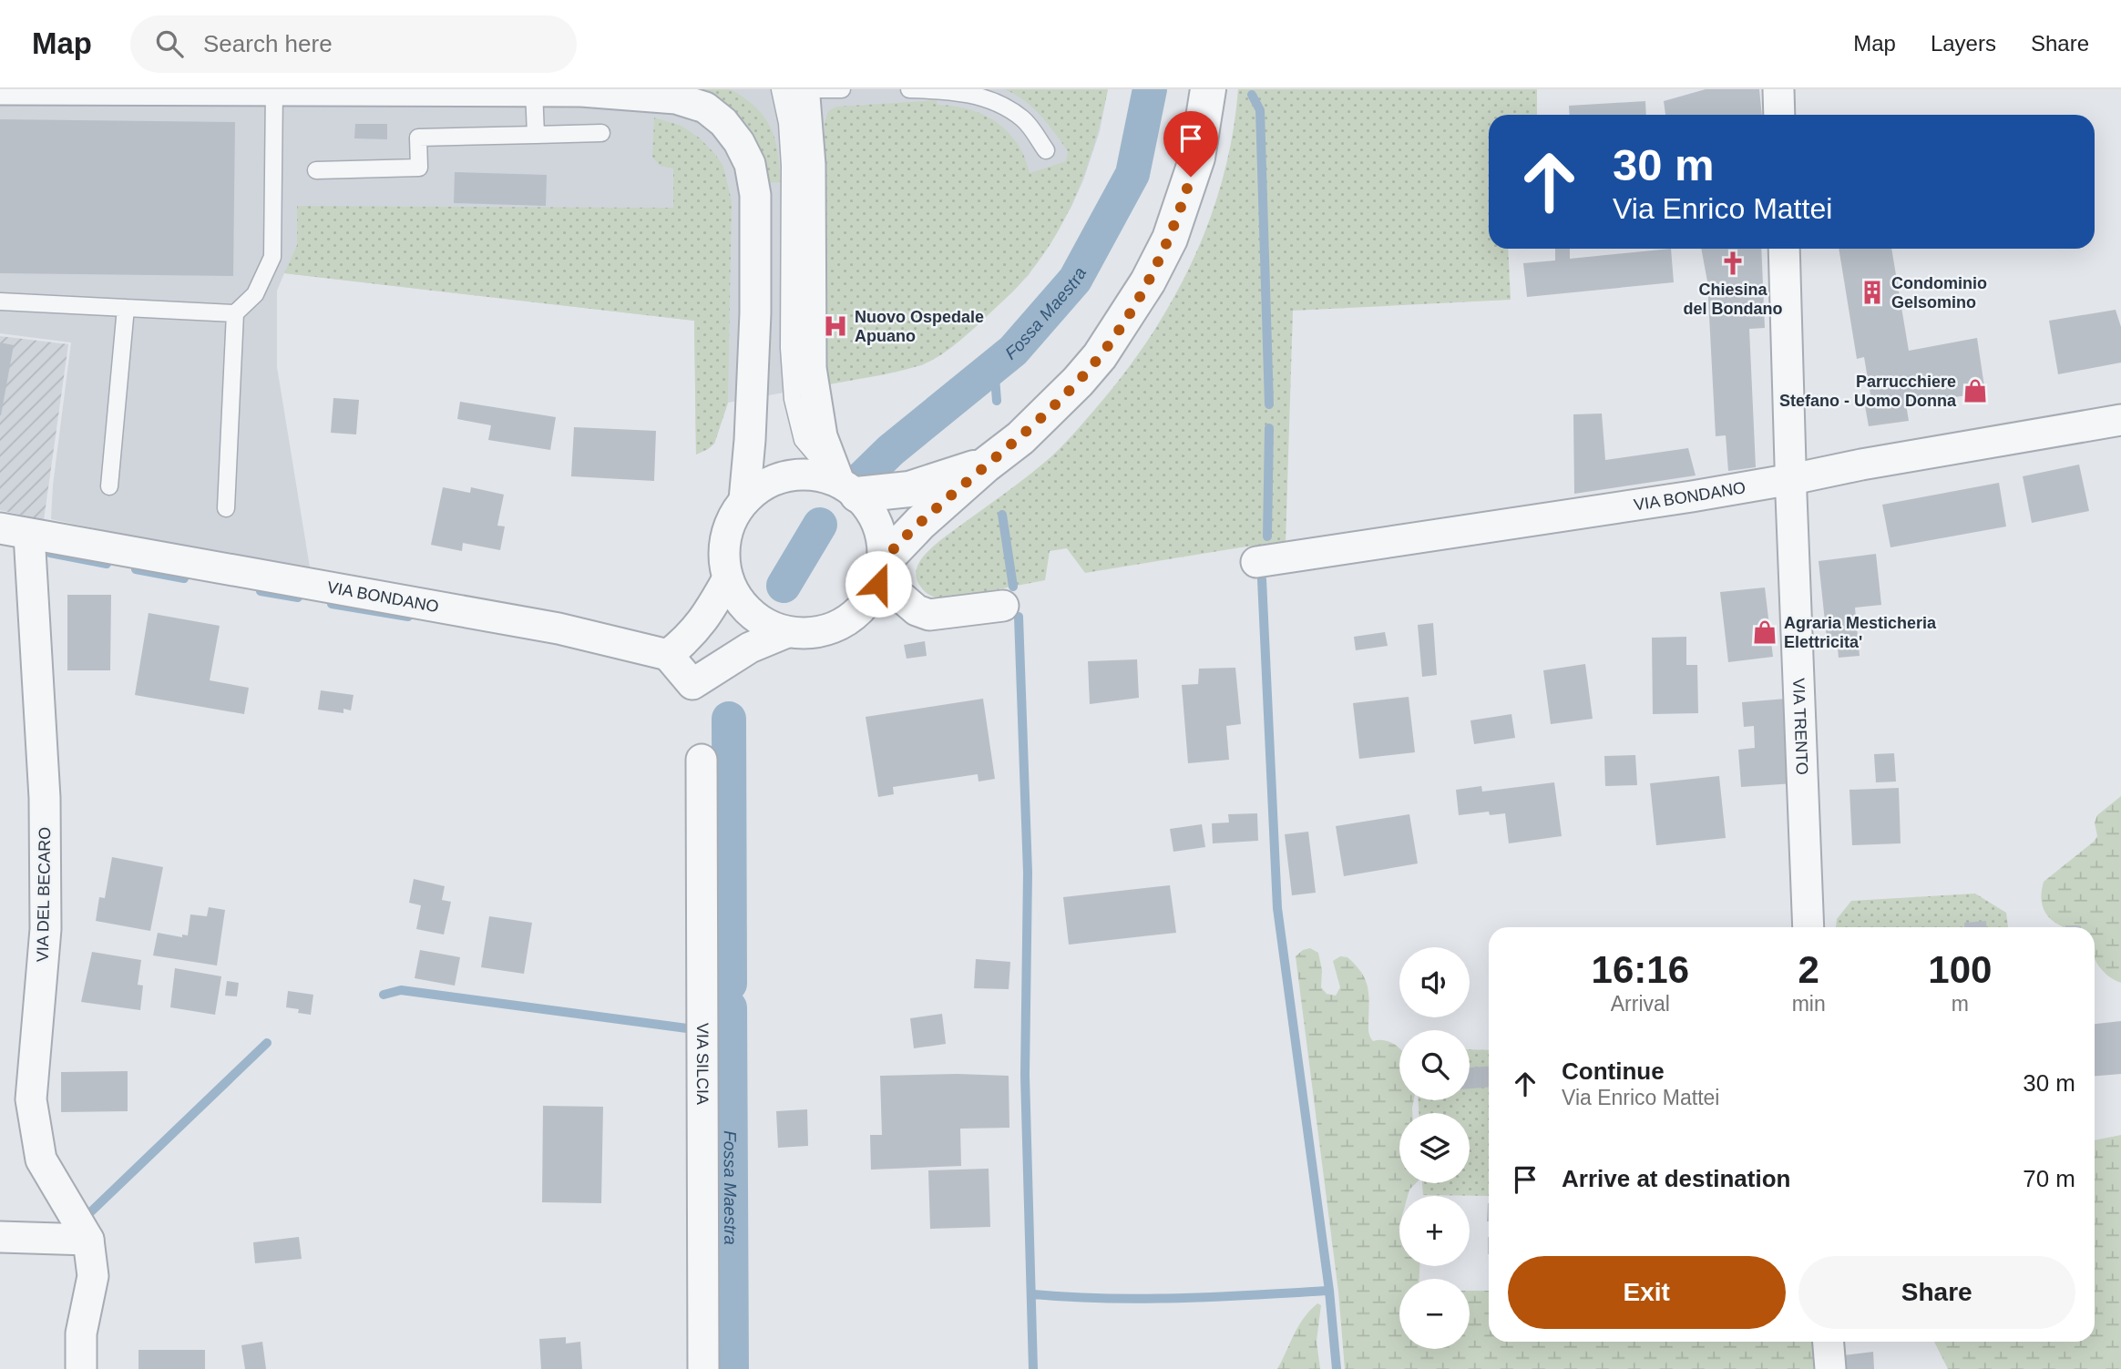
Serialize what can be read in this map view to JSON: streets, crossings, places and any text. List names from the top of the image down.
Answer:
{
  "streets": {
    "street": [
      "VIA BONDANO",
      "VIA TRENTO",
      "VIA DEL BECARO",
      "VIA SILCIA"
    ]
  },
  "crossings": [
    ["VIA BONDANO", "VIA TRENTO"],
    ["VIA BONDANO", "VIA DEL BECARO"]
  ],
  "water": ["Fossa Maestra"],
  "places": {
    "church": ["Chiesina del Bondano"],
    "building": ["Condominio Gelsomino"],
    "hospital": ["Nuovo Ospedale Apuano"],
    "shop": ["Parrucchiere Stefano - Uomo Donna", "Agraria Mesticheria Elettricita'"]
  },
  "page": {
    "header": "Map",
    "search": "Search here",
    "nav": ["Map", "Layers", "Share"],
    "turn": ["30 m", "Via Enrico Mattei"],
    "eta": [
      "16:16",
      "Arrival",
      "2",
      "min",
      "100",
      "m"
    ],
    "map_buttons": ["+", "−"],
    "list": [
      {
        "name": "Continue",
        "note": "Via Enrico Mattei",
        "value": "30 m"
      },
      {
        "name": "Arrive at destination",
        "value": "70 m"
      }
    ],
    "buttons": ["Exit", "Share"]
  }
}
